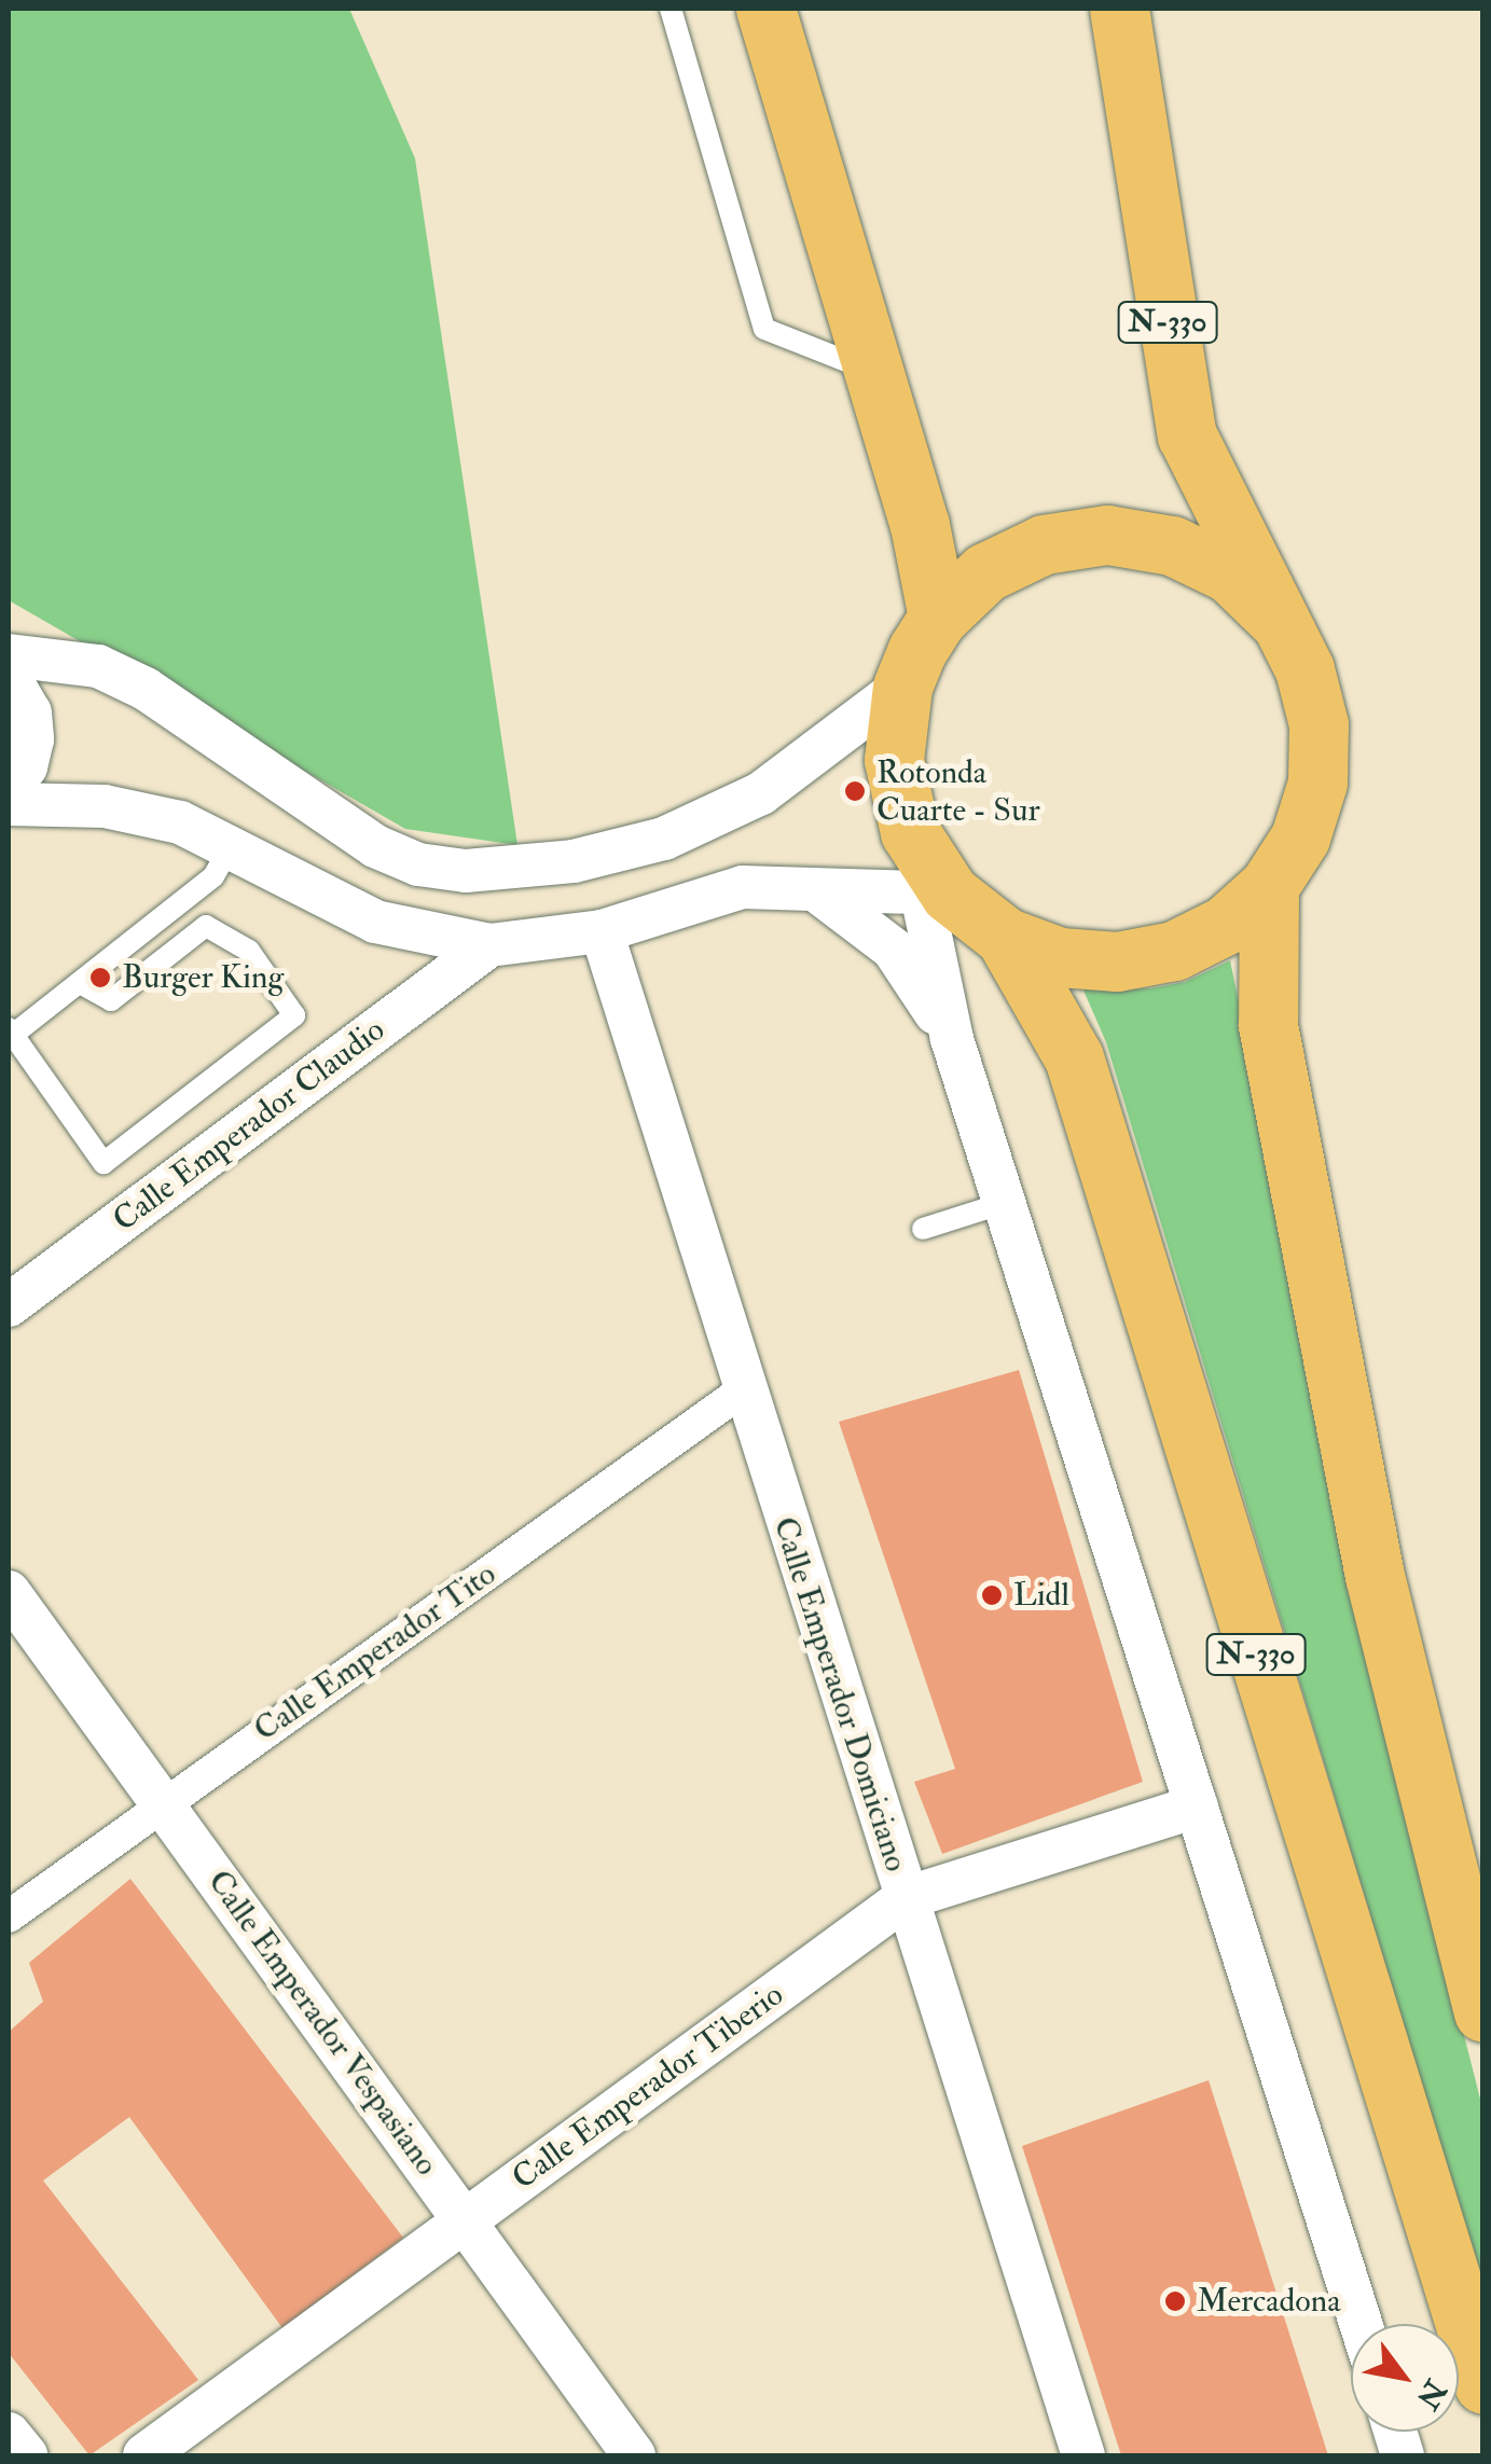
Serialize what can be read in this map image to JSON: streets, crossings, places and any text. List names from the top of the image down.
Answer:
{
  "streets": {
    "highway": ["N-330"],
    "street": [
      "Calle Emperador Claudio",
      "Calle Emperador Tito",
      "Calle Emperador Domiciano",
      "Calle Emperador Vespasiano",
      "Calle Emperador Tiberio"
    ]
  },
  "crossings": [
    ["Calle Emperador Tito", "Calle Emperador Domiciano"],
    ["Calle Emperador Tito", "Calle Emperador Vespasiano"],
    ["Calle Emperador Domiciano", "Calle Emperador Tiberio"],
    ["Calle Emperador Vespasiano", "Calle Emperador Tiberio"]
  ],
  "places": [
    "Rotonda Cuarte - Sur",
    "Burger King",
    "Lidl",
    "Mercadona"
  ],
  "north": "bottom right"
}
